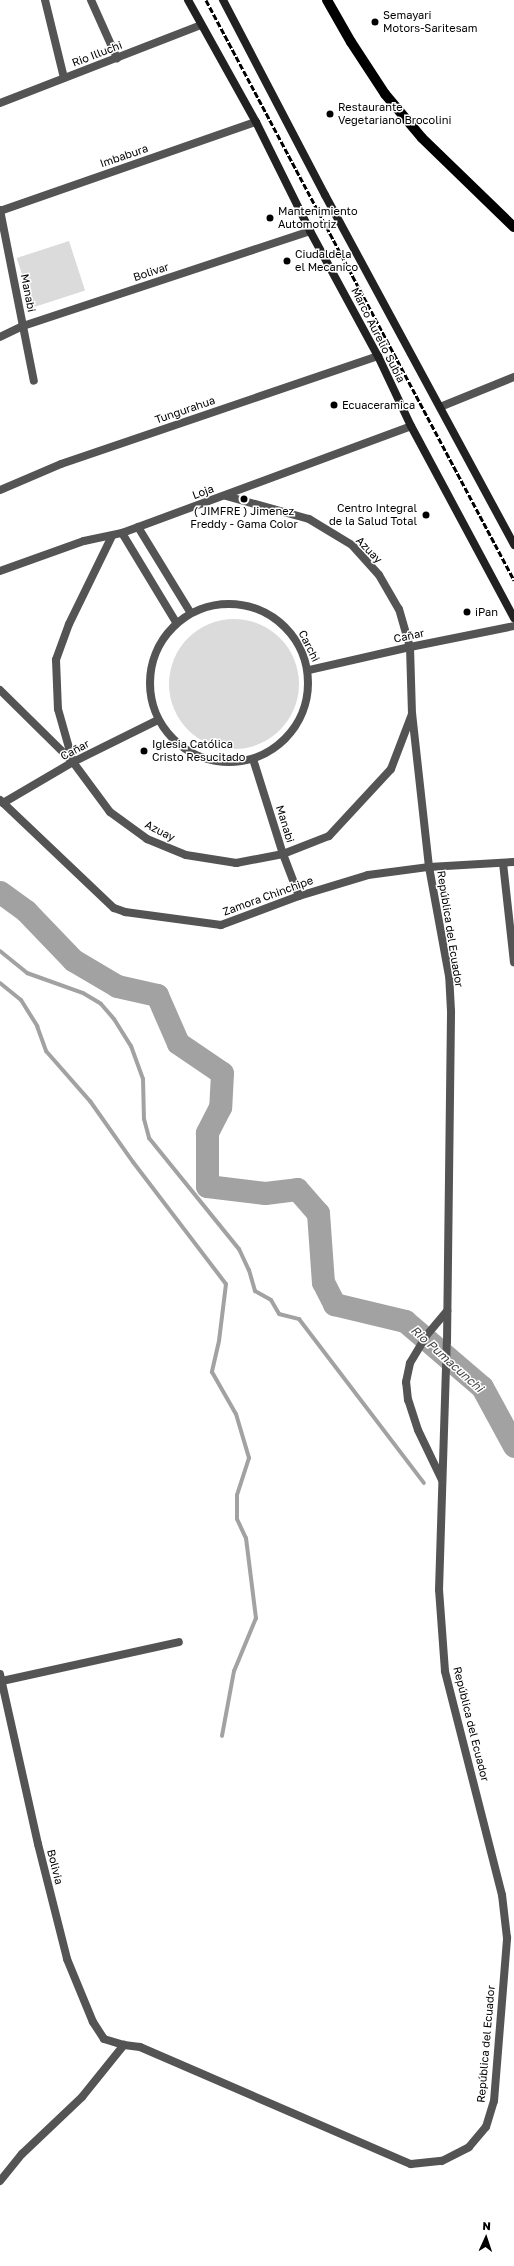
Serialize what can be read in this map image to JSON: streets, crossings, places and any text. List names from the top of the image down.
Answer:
{
  "streets": {
    "main road": ["Marco Aurelio Subia"],
    "street": [
      "Rio Illuchi",
      "Imbabura",
      "Bolivar",
      "Manabi",
      "Tungurahua",
      "Loja",
      "Azuay",
      "Cañar",
      "Carchi",
      "Zamora Chinchipe",
      "República del Ecuador",
      "Bolivia"
    ]
  },
  "crossings": [
    ["Rio Illuchi", "Marco Aurelio Subia"],
    ["Imbabura", "Manabi"],
    ["Imbabura", "Marco Aurelio Subia"],
    ["Bolivar", "Manabi"],
    ["Bolivar", "Marco Aurelio Subia"],
    ["Manabi", "Azuay"],
    ["Manabi", "Carchi"],
    ["Manabi", "Zamora Chinchipe"],
    ["Marco Aurelio Subia", "Tungurahua"],
    ["Marco Aurelio Subia", "Loja"],
    ["Loja", "Azuay"],
    ["Azuay", "Cañar"],
    ["Azuay", "República del Ecuador"],
    ["Cañar", "Carchi"],
    ["Cañar", "Zamora Chinchipe"],
    ["Cañar", "República del Ecuador"],
    ["Zamora Chinchipe", "República del Ecuador"],
    ["República del Ecuador", "Bolivia"]
  ],
  "water": ["Rio Pumacunchi"],
  "places": [
    "Semayari Motors-Saritesam",
    "Restaurante Vegetariano Brocolini",
    "Mantenimiento Automotriz",
    "Ciudaldela el Mecanico",
    "Ecuaceramica",
    "( JIMFRE ) Jimenez Freddy - Gama Color",
    "Centro Integral de la Salud Total",
    "iPan",
    "Iglesia Católica Cristo Resucitado"
  ],
  "north": "top"
}
